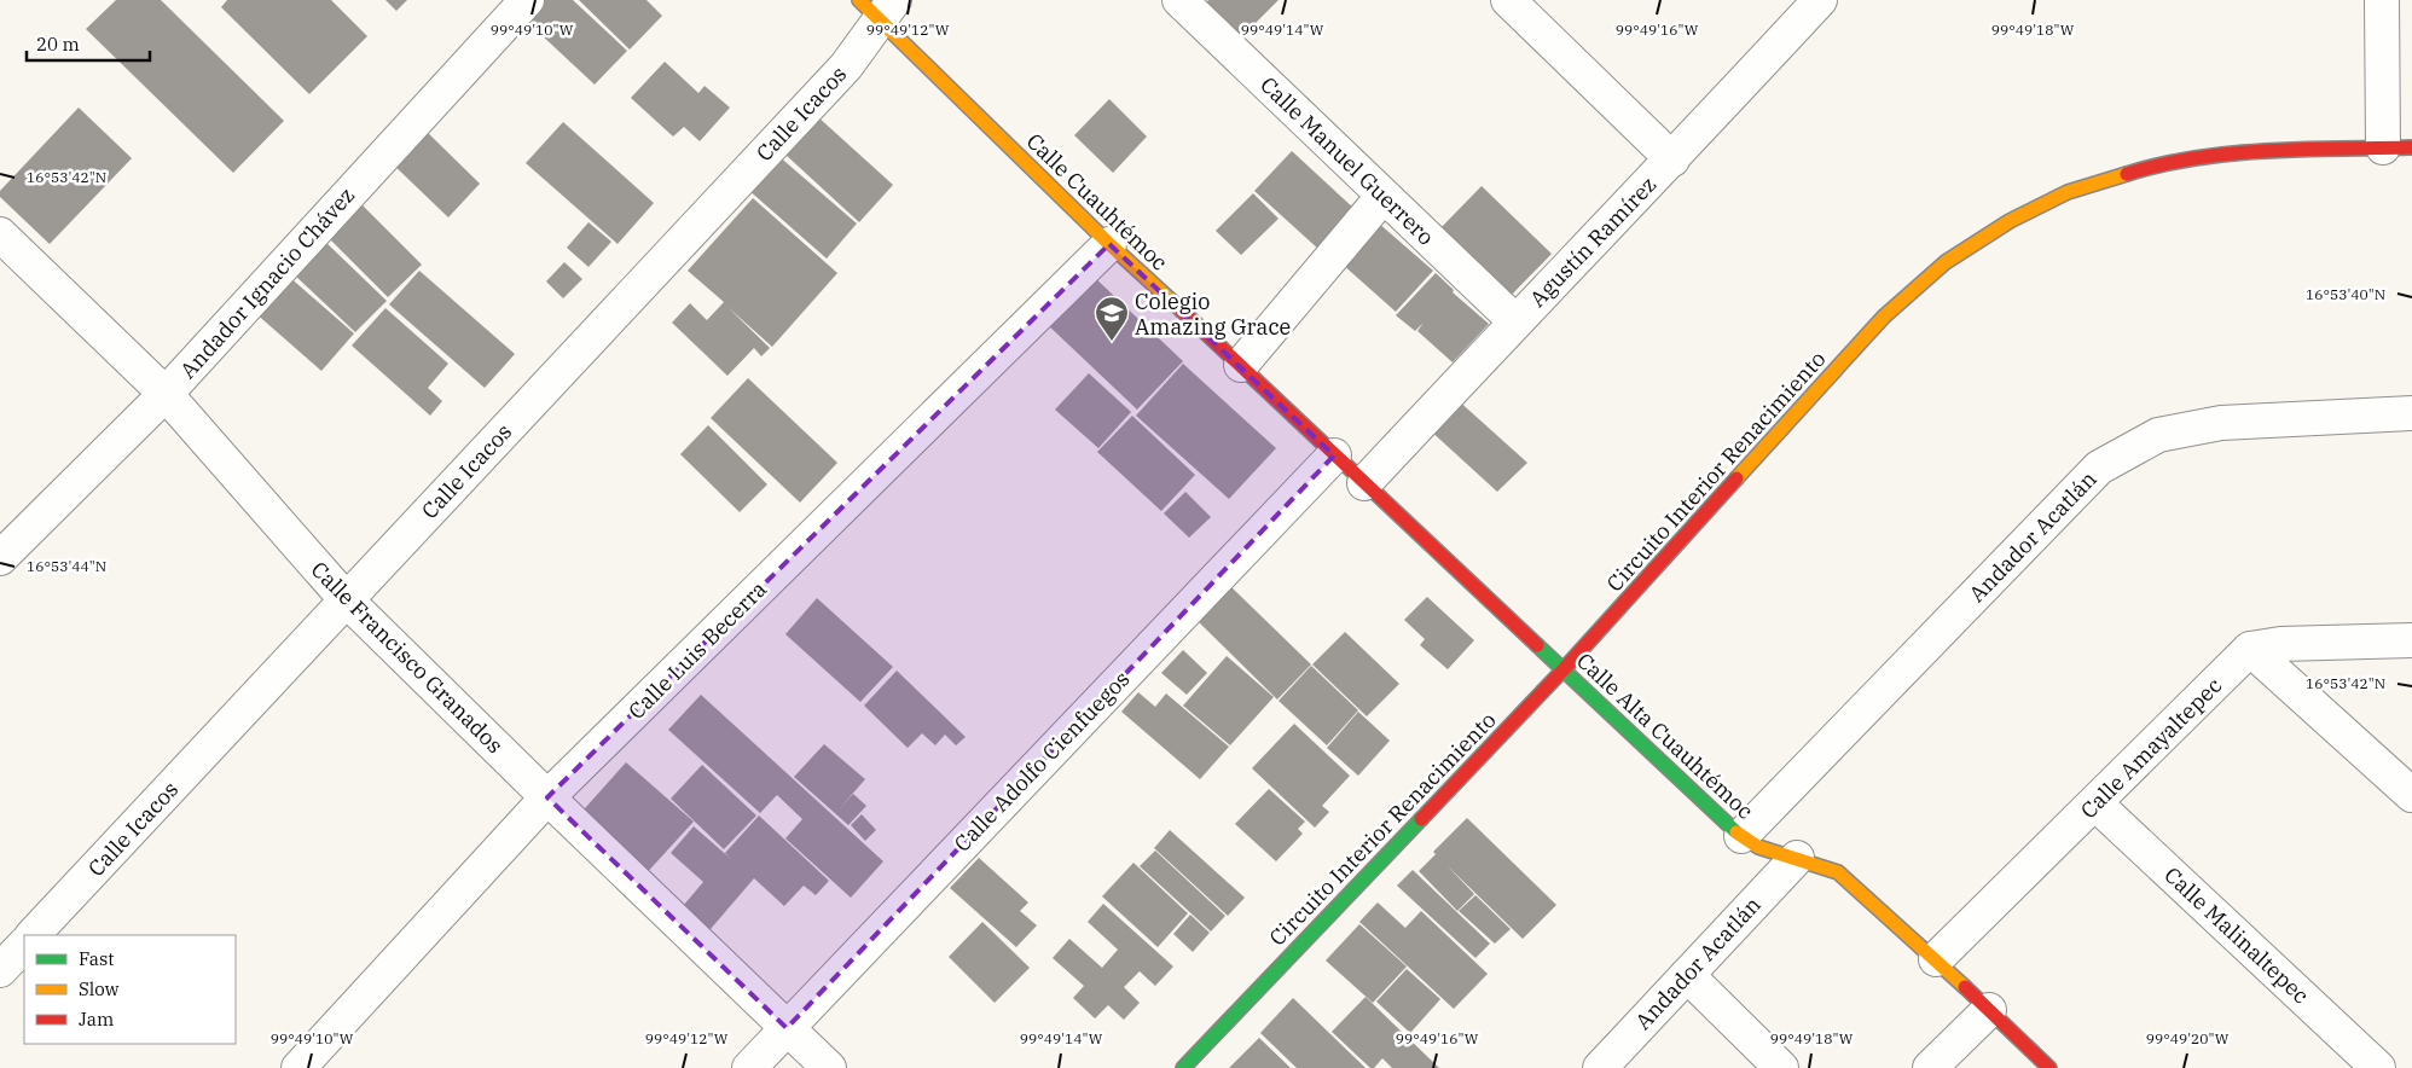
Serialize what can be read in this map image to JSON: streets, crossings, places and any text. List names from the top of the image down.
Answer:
{
  "streets": {
    "street": [
      "Calle Icacos",
      "Calle Manuel Guerrero",
      "Calle Cuauhtémoc",
      "Agustín Ramírez",
      "Andador Ignacio Chávez",
      "Circuito Interior Renacimiento",
      "Andador Acatlán",
      "Calle Luis Becerra",
      "Calle Francisco Granados",
      "Calle Alta Cuauhtémoc",
      "Calle Amayaltepec",
      "Calle Adolfo Cienfuegos",
      "Calle Malinaltepec"
    ]
  },
  "crossings": [
    ["Calle Icacos", "Calle Cuauhtémoc"],
    ["Calle Icacos", "Calle Francisco Granados"],
    ["Calle Manuel Guerrero", "Agustín Ramírez"],
    ["Calle Cuauhtémoc", "Calle Luis Becerra"],
    ["Calle Cuauhtémoc", "Calle Alta Cuauhtémoc"],
    ["Calle Cuauhtémoc", "Calle Adolfo Cienfuegos"],
    ["Agustín Ramírez", "Calle Alta Cuauhtémoc"],
    ["Andador Ignacio Chávez", "Calle Francisco Granados"],
    ["Circuito Interior Renacimiento", "Calle Alta Cuauhtémoc"],
    ["Andador Acatlán", "Calle Alta Cuauhtémoc"],
    ["Calle Luis Becerra", "Calle Francisco Granados"],
    ["Calle Francisco Granados", "Calle Adolfo Cienfuegos"],
    ["Calle Alta Cuauhtémoc", "Calle Amayaltepec"],
    ["Calle Alta Cuauhtémoc", "Calle Adolfo Cienfuegos"],
    ["Calle Amayaltepec", "Calle Malinaltepec"]
  ],
  "places": {
    "school or university": ["Colegio Amazing Grace"]
  },
  "legend": ["Fast", "Slow", "Jam"],
  "scale_bar": "20 m",
  "coordinates": [
    "99°49'10\"W",
    "99°49'12\"W",
    "99°49'14\"W",
    "99°49'16\"W",
    "99°49'18\"W",
    "16°53'42\"N",
    "16°53'40\"N",
    "16°53'44\"N",
    "99°49'20\"W"
  ]
}
